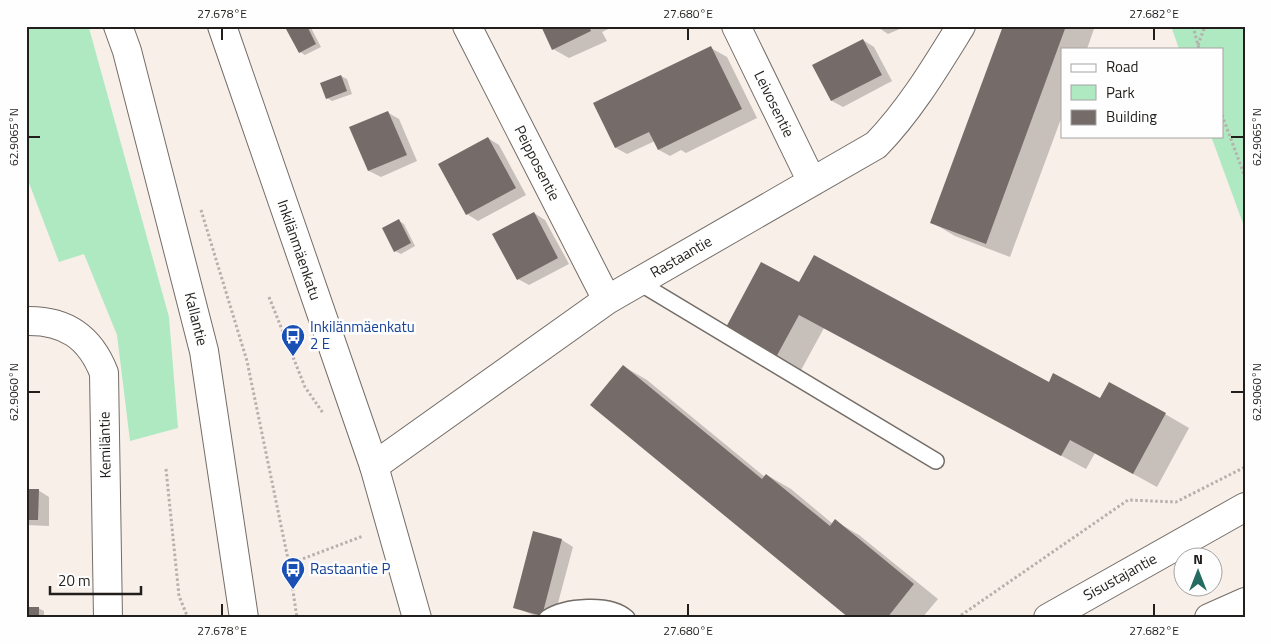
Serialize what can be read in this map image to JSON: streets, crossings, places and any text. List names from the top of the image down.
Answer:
{
  "streets": {
    "street": [
      "Leivosentie",
      "Peipposentie",
      "Inkilänmäenkatu",
      "Rastaantie",
      "Kallantie",
      "Kemiläntie",
      "Sisustajantie"
    ]
  },
  "crossings": [
    ["Leivosentie", "Rastaantie"],
    ["Peipposentie", "Rastaantie"],
    ["Inkilänmäenkatu", "Rastaantie"]
  ],
  "places": {
    "bus stop": ["Inkilänmäenkatu 2 E", "Rastaantie P"]
  },
  "legend": ["Road", "Park", "Building"],
  "scale_bar": "20 m",
  "north": "top",
  "coordinates": [
    "27.678°E",
    "27.680°E",
    "27.682°E",
    "62.9065°N",
    "62.9060°N"
  ]
}
